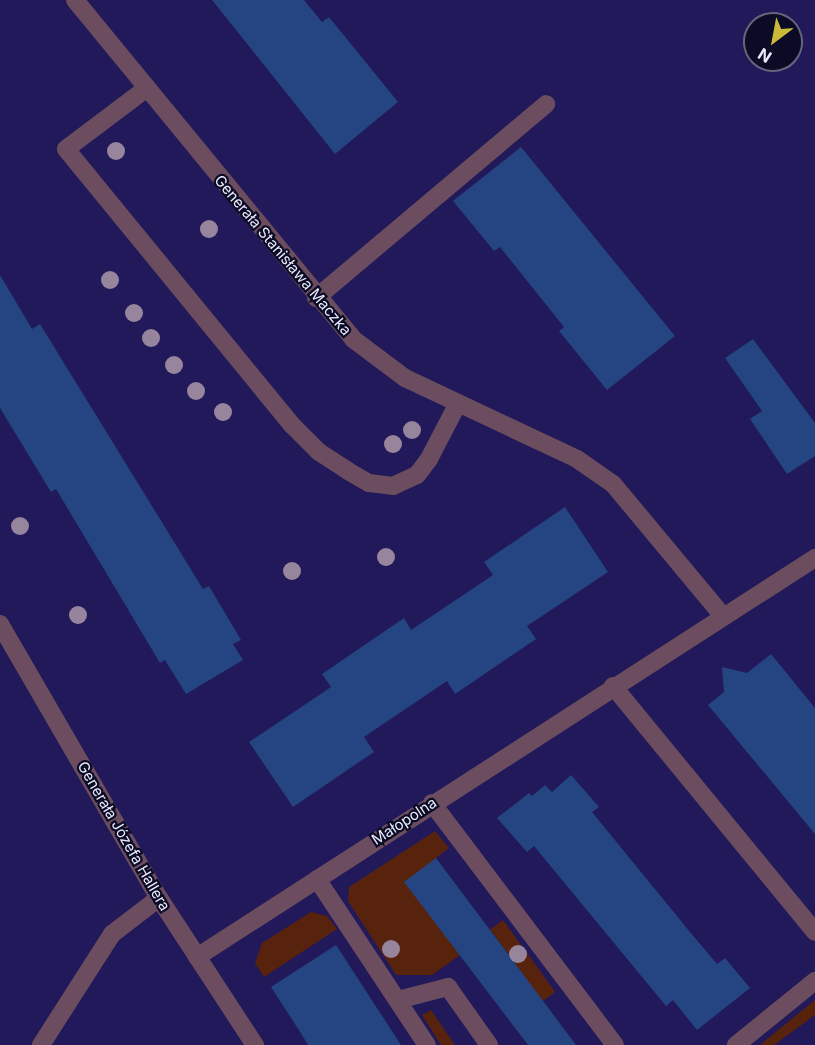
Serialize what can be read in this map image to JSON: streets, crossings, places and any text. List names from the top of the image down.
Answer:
{
  "streets": {
    "street": ["Generała Stanisława Maczka", "Małopolna", "Generała Józefa Hallera"]
  },
  "crossings": [
    ["Generała Stanisława Maczka", "Małopolna"],
    ["Małopolna", "Generała Józefa Hallera"]
  ],
  "north": "bottom left"
}
